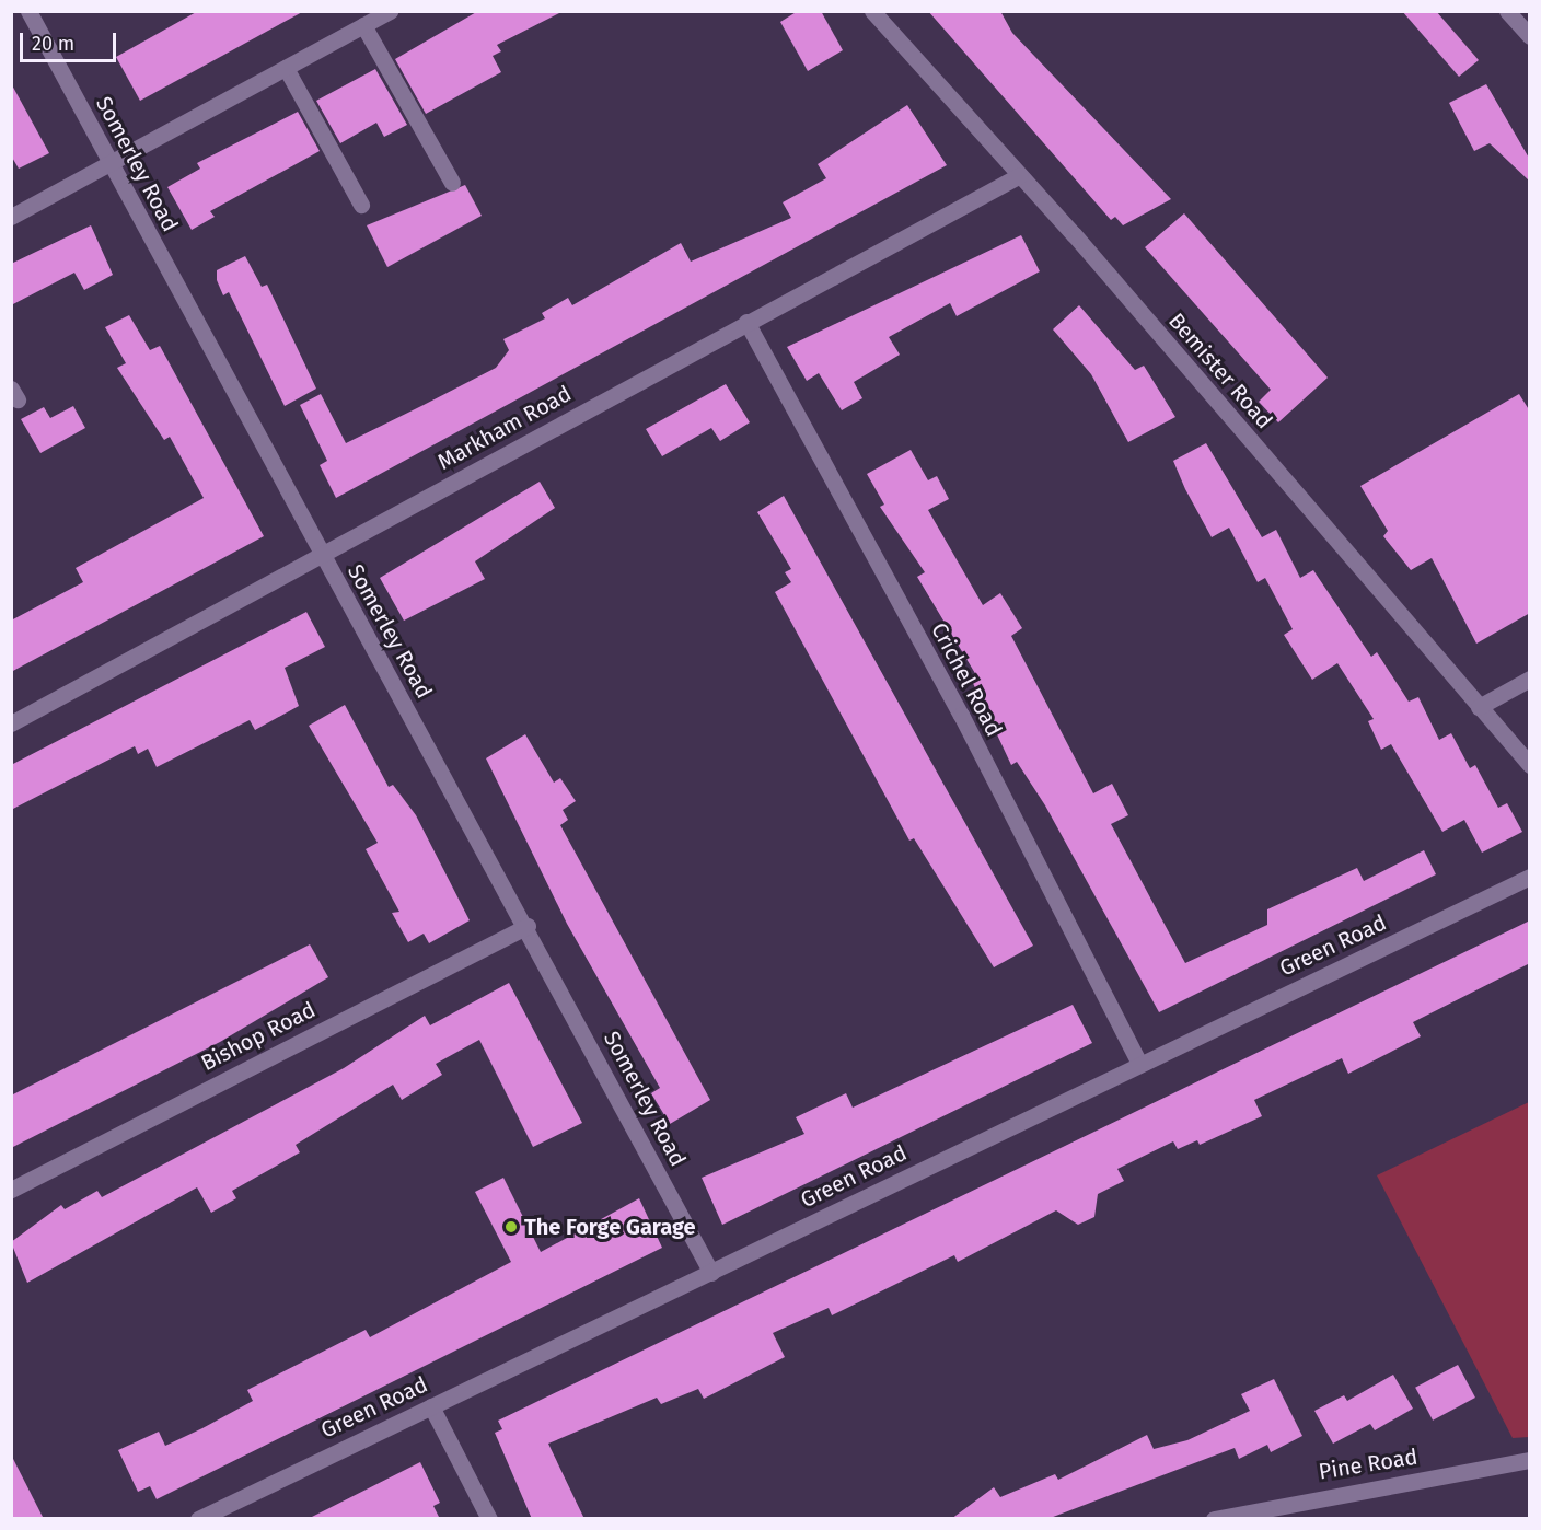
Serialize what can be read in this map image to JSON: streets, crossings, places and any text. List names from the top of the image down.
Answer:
{
  "streets": {
    "street": [
      "Somerley Road",
      "Bemister Road",
      "Markham Road",
      "Crichel Road",
      "Green Road",
      "Bishop Road",
      "Pine Road"
    ]
  },
  "crossings": [
    ["Somerley Road", "Markham Road"],
    ["Somerley Road", "Green Road"],
    ["Somerley Road", "Bishop Road"],
    ["Bemister Road", "Markham Road"],
    ["Markham Road", "Crichel Road"],
    ["Crichel Road", "Green Road"]
  ],
  "places": ["The Forge Garage"],
  "scale_bar": "20 m"
}
